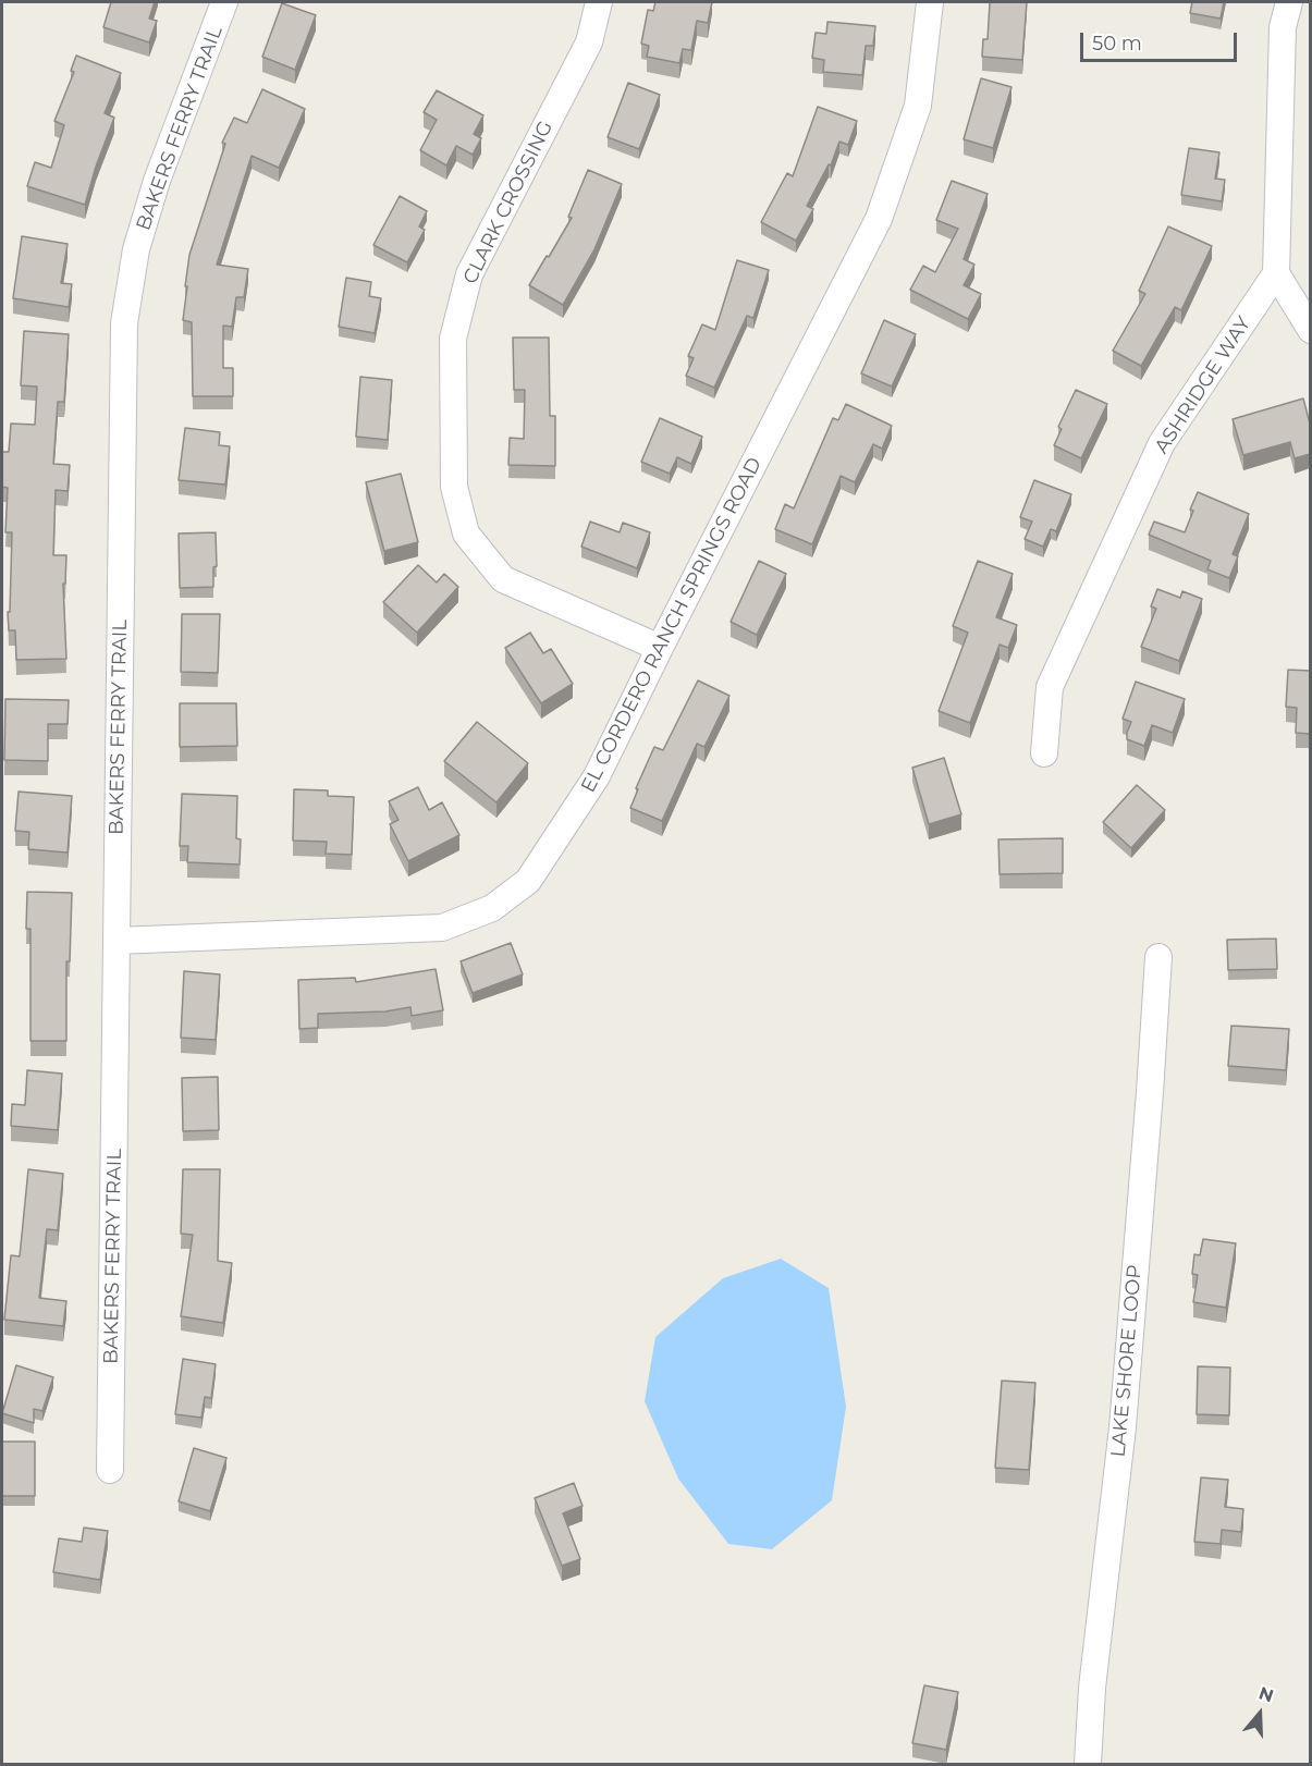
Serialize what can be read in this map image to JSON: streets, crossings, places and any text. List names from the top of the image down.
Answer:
{
  "streets": {
    "street": [
      "BAKERS FERRY TRAIL",
      "CLARK CROSSING",
      "ASHRIDGE WAY",
      "EL CORDERO RANCH SPRINGS ROAD",
      "LAKE SHORE LOOP"
    ]
  },
  "crossings": [
    ["BAKERS FERRY TRAIL", "EL CORDERO RANCH SPRINGS ROAD"],
    ["CLARK CROSSING", "EL CORDERO RANCH SPRINGS ROAD"]
  ],
  "scale_bar": "50 m",
  "north": "top"
}
